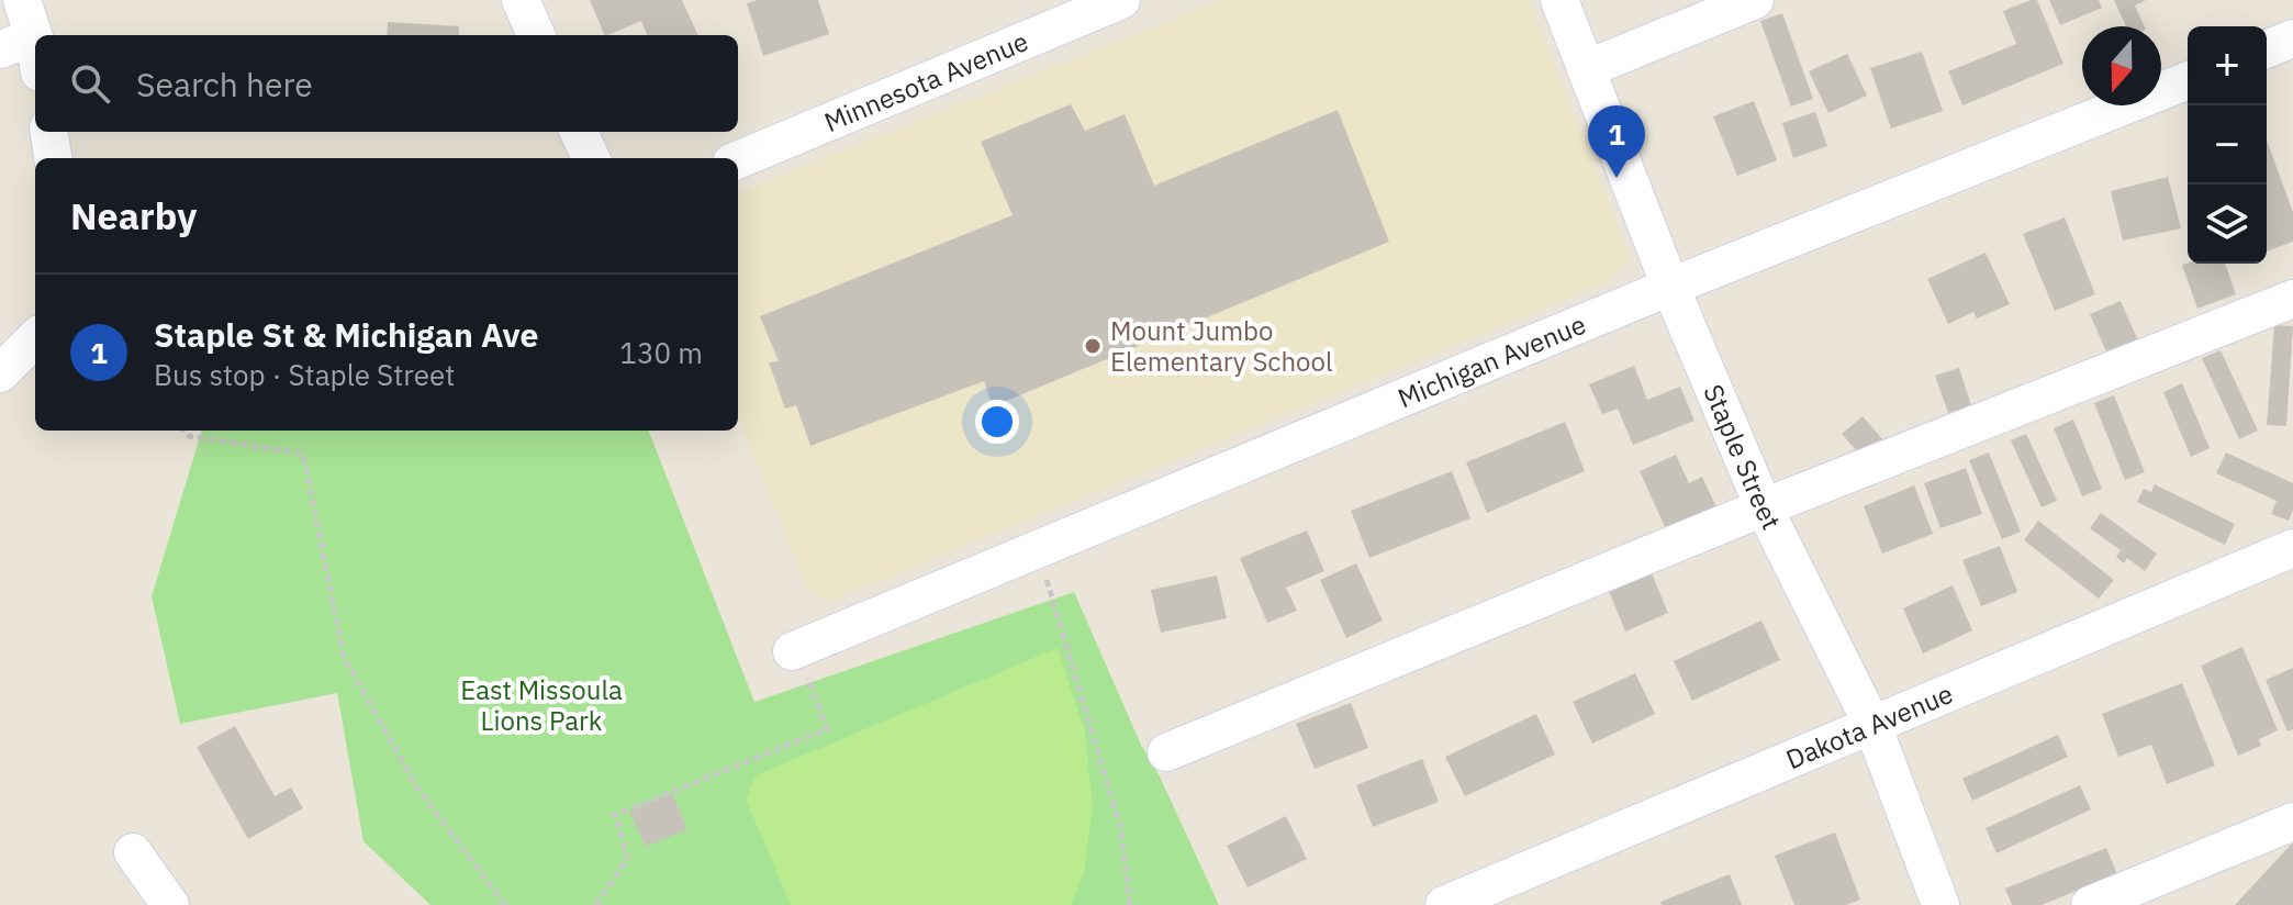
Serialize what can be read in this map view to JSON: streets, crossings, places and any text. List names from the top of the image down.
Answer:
{
  "streets": {
    "street": [
      "Minnesota Avenue",
      "Michigan Avenue",
      "Staple Street",
      "Dakota Avenue"
    ]
  },
  "crossings": [
    ["Michigan Avenue", "Staple Street"],
    ["Staple Street", "Dakota Avenue"]
  ],
  "parks": ["East Missoula Lions Park"],
  "places": ["Mount Jumbo Elementary School"],
  "north": "bottom",
  "page": {
    "map_buttons": ["+", "−"],
    "search": "Search here",
    "pins": "1",
    "heading": "Nearby",
    "list": [
      {
        "mark": "1",
        "name": "Staple St & Michigan Ave",
        "note": "Bus stop · Staple Street",
        "value": "130 m"
      }
    ]
  }
}
